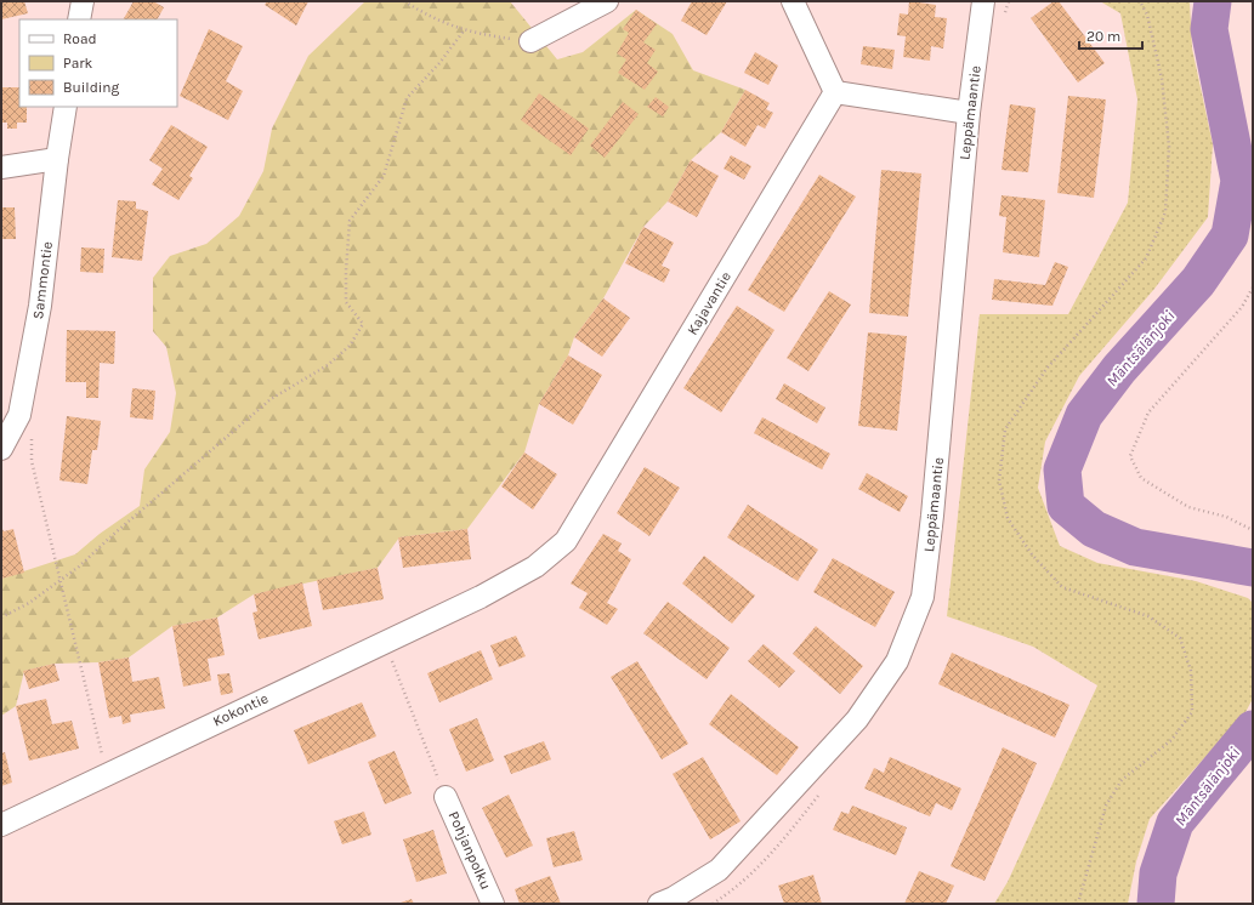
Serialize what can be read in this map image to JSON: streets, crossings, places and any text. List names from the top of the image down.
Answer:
{
  "streets": {
    "street": [
      "Leppämaantie",
      "Sammontie",
      "Kajavantie",
      "Kokontie",
      "Pohjanpolku"
    ]
  },
  "crossings": [
    ["Kajavantie", "Kokontie"]
  ],
  "water": ["Mäntsälänjoki"],
  "legend": ["Road", "Park", "Building"],
  "scale_bar": "20 m"
}
